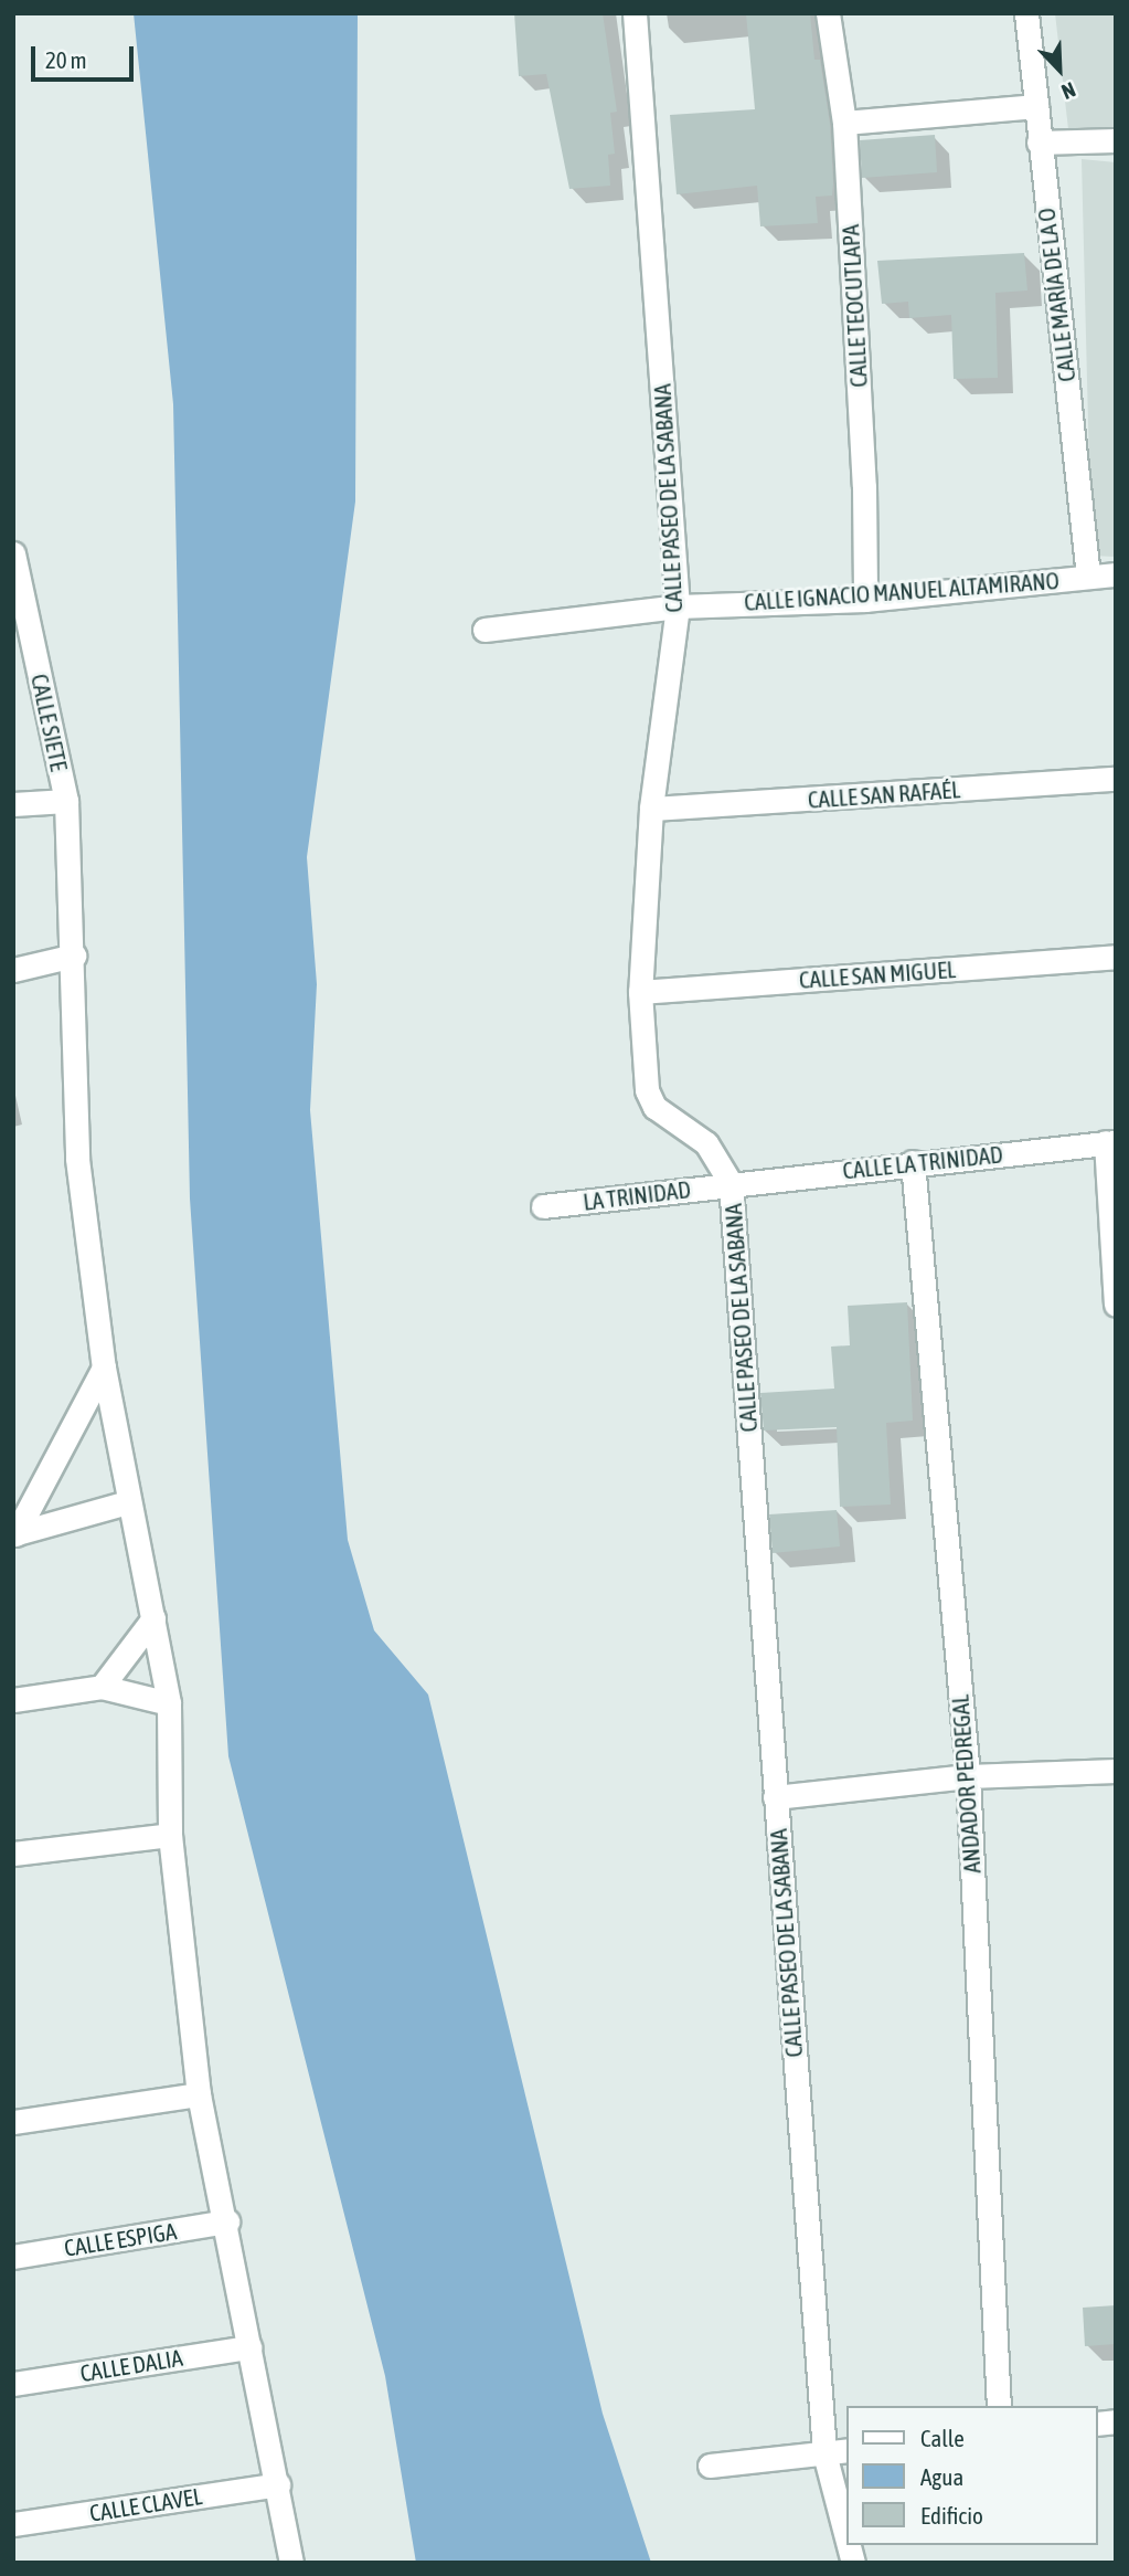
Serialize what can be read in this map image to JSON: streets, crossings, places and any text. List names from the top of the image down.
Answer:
{
  "streets": {
    "street": [
      "CALLE MARÍA DE LA O",
      "CALLE TEOCUTLAPA",
      "CALLE PASEO DE LA SABANA",
      "CALLE IGNACIO MANUEL ALTAMIRANO",
      "CALLE SIETE",
      "CALLE SAN RAFAÉL",
      "CALLE SAN MIGUEL",
      "CALLE LA TRINIDAD",
      "LA TRINIDAD",
      "ANDADOR PEDREGAL",
      "CALLE ESPIGA",
      "CALLE DALIA",
      "CALLE CLAVEL"
    ]
  },
  "crossings": [
    ["CALLE MARÍA DE LA O", "CALLE IGNACIO MANUEL ALTAMIRANO"],
    ["CALLE TEOCUTLAPA", "CALLE IGNACIO MANUEL ALTAMIRANO"],
    ["CALLE PASEO DE LA SABANA", "CALLE IGNACIO MANUEL ALTAMIRANO"],
    ["CALLE PASEO DE LA SABANA", "CALLE SAN RAFAÉL"],
    ["CALLE PASEO DE LA SABANA", "CALLE SAN MIGUEL"],
    ["CALLE PASEO DE LA SABANA", "CALLE LA TRINIDAD"],
    ["CALLE PASEO DE LA SABANA", "LA TRINIDAD"],
    ["CALLE SIETE", "CALLE ESPIGA"],
    ["CALLE SIETE", "CALLE DALIA"],
    ["CALLE SIETE", "CALLE CLAVEL"],
    ["CALLE LA TRINIDAD", "LA TRINIDAD"],
    ["CALLE LA TRINIDAD", "ANDADOR PEDREGAL"]
  ],
  "legend": ["Calle", "Agua", "Edificio"],
  "scale_bar": "20 m",
  "north": "bottom right"
}
